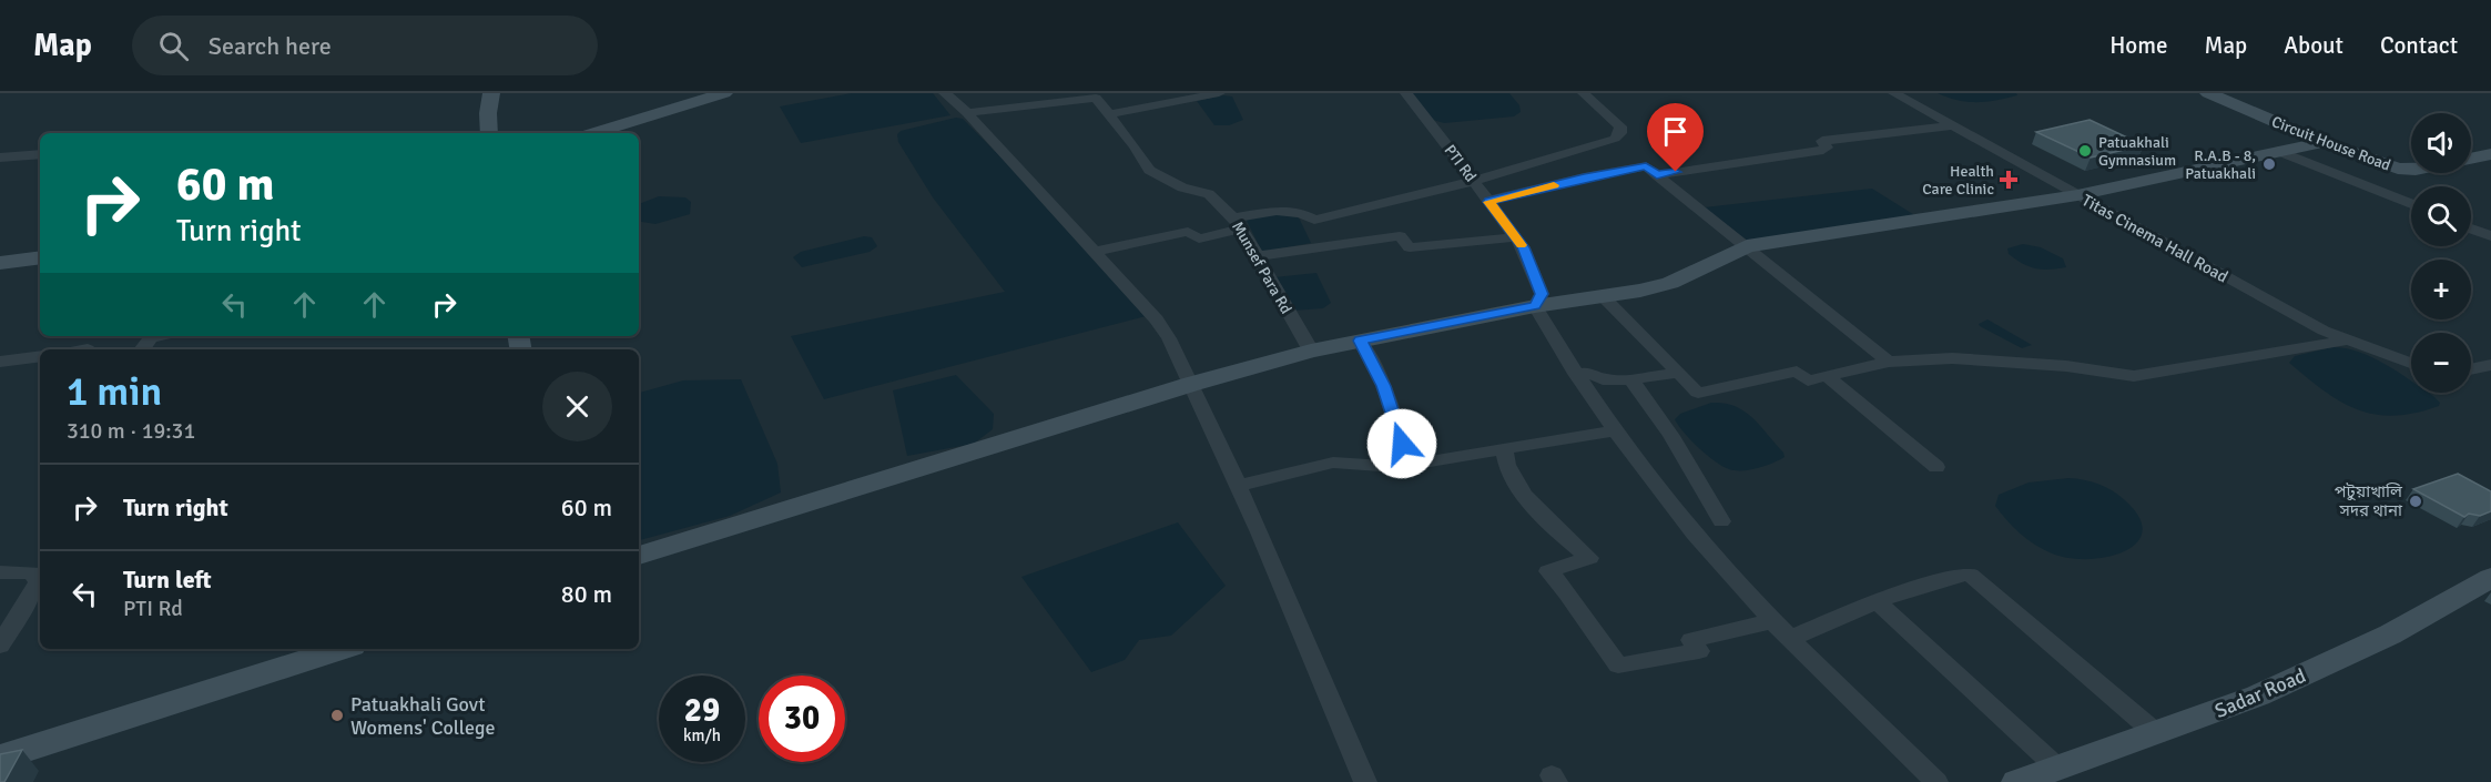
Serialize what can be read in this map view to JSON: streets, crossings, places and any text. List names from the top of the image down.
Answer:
{
  "streets": {
    "street": [
      "Circuit House Road",
      "PTI Rd",
      "Titas Cinema Hall Road",
      "Munsef Para Rd",
      "Sadar Road"
    ]
  },
  "places": {
    "other": [
      "Patuakhali Gymnasium",
      "R.A.B - 8, Patuakhali",
      "পটুয়াখালি সদর থানা",
      "Patuakhali Govt Womens' College"
    ],
    "health": ["Health Care Clinic"]
  },
  "page": {
    "header": "Map",
    "search": "Search here",
    "nav": [
      "Home",
      "Map",
      "About",
      "Contact"
    ],
    "map_buttons": ["+", "−"],
    "turn": ["60 m", "Turn right"],
    "heading": ["1 min", "310 m · 19:31"],
    "list": [
      {
        "name": "Turn right",
        "value": "60 m"
      },
      {
        "name": "Turn left",
        "note": "PTI Rd",
        "value": "80 m"
      }
    ],
    "speed": "29 km/h",
    "limit": "30"
  }
}
